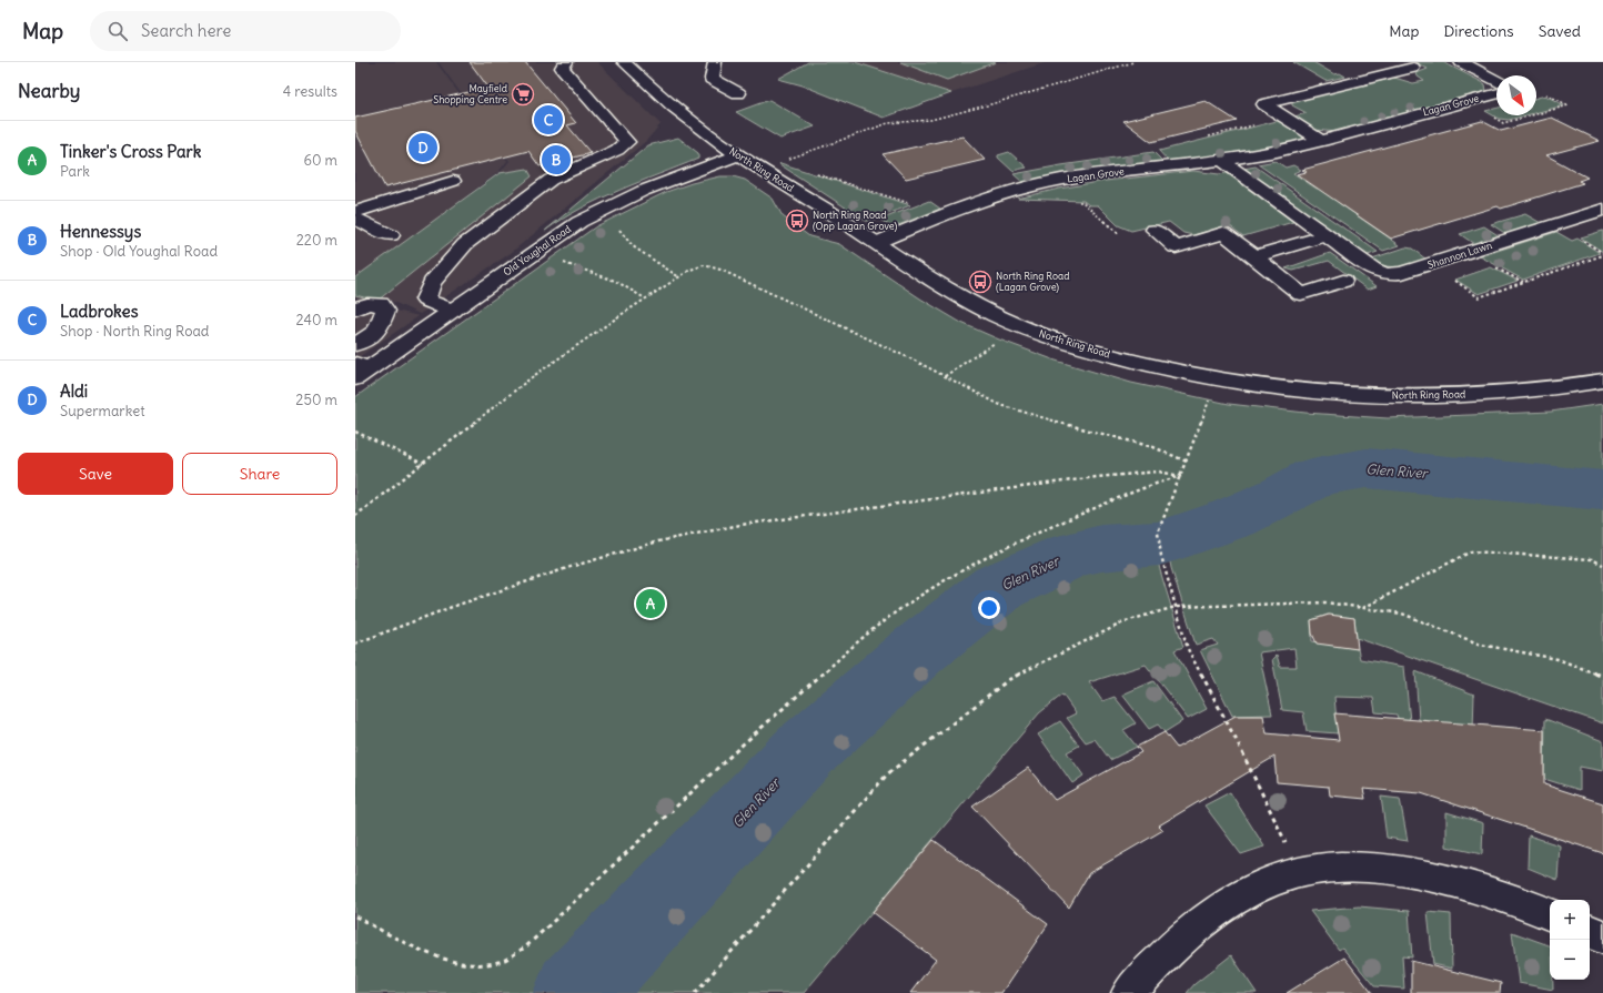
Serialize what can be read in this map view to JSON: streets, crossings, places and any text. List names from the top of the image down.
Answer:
{
  "streets": {
    "street": [
      "Lagan Grove",
      "North Ring Road",
      "Old Youghal Road",
      "Shannon Lawn"
    ]
  },
  "crossings": [
    ["Lagan Grove", "North Ring Road"],
    ["Lagan Grove", "Shannon Lawn"],
    ["North Ring Road", "Old Youghal Road"]
  ],
  "water": ["Glen River"],
  "places": {
    "supermarket": ["Mayfield Shopping Centre"],
    "bus stop": ["North Ring Road (Opp Lagan Grove)", "North Ring Road (Lagan Grove)"]
  },
  "north": "bottom right",
  "page": {
    "header": "Map",
    "search": "Search here",
    "nav": ["Map", "Directions", "Saved"],
    "heading": ["Nearby", "4 results"],
    "pins": [
      "C",
      "D",
      "B",
      "A"
    ],
    "list": [
      {
        "mark": "A",
        "name": "Tinker's Cross Park",
        "note": "Park",
        "value": "60 m"
      },
      {
        "mark": "B",
        "name": "Hennessys",
        "note": "Shop · Old Youghal Road",
        "value": "220 m"
      },
      {
        "mark": "C",
        "name": "Ladbrokes",
        "note": "Shop · North Ring Road",
        "value": "240 m"
      },
      {
        "mark": "D",
        "name": "Aldi",
        "note": "Supermarket",
        "value": "250 m"
      }
    ],
    "buttons": ["Save", "Share"],
    "map_buttons": ["+", "−"]
  }
}
